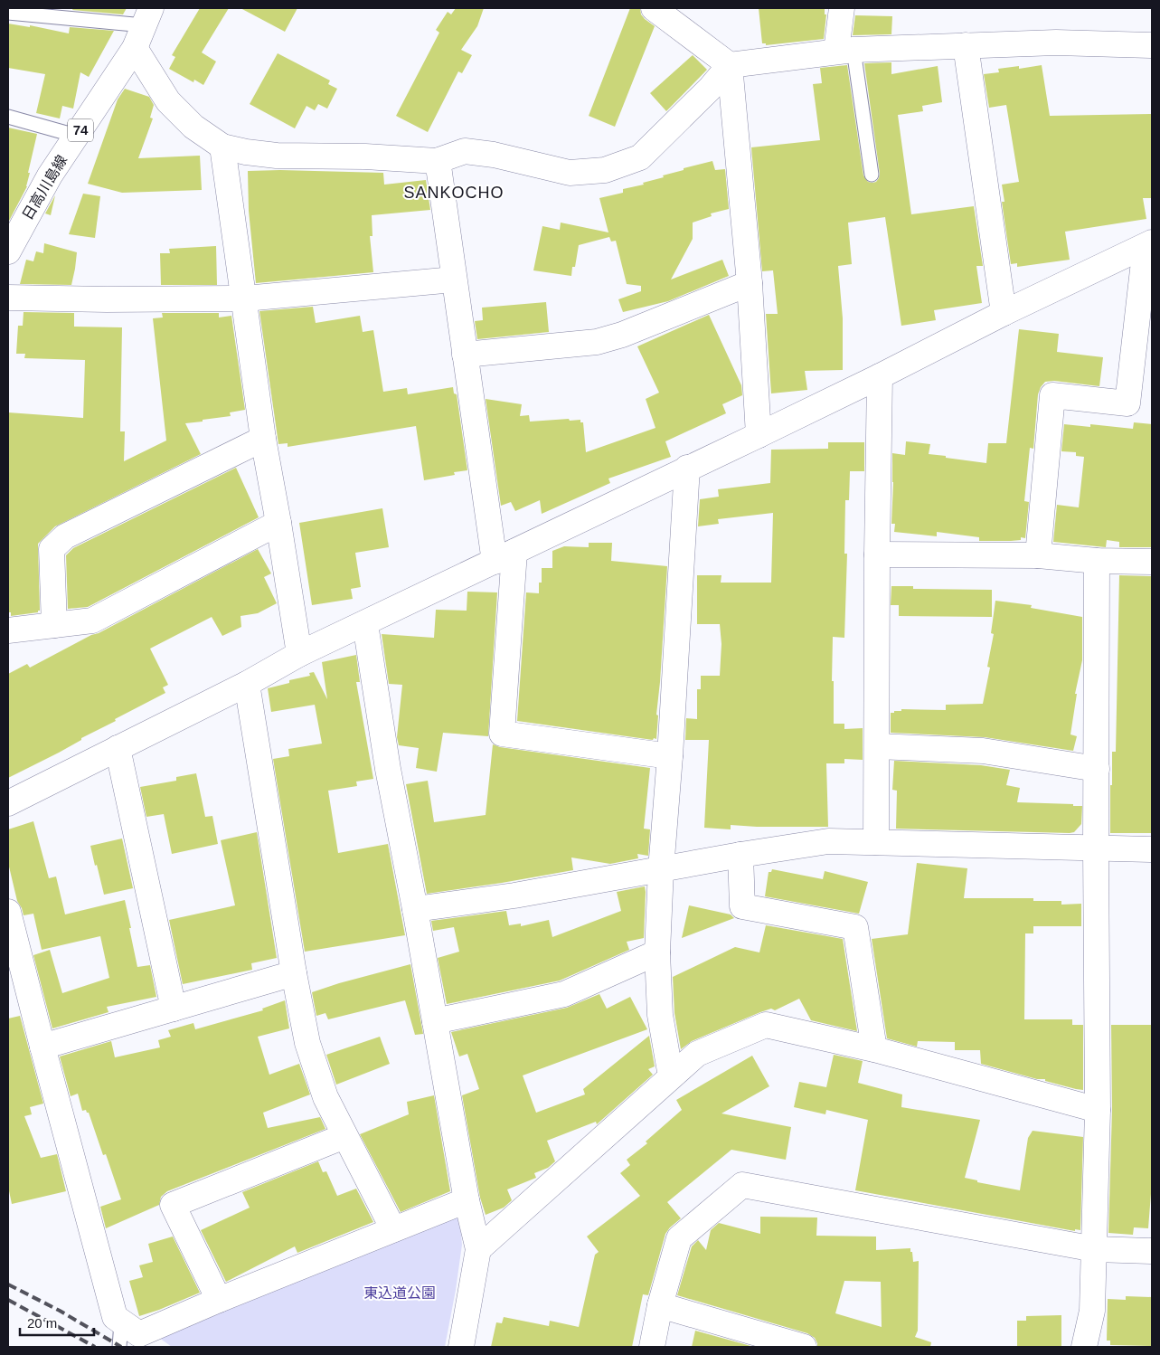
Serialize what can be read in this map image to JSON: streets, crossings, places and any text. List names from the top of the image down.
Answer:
{
  "streets": {
    "street": ["74", "日高川島線"]
  },
  "districts": ["SANKOCHO"],
  "parks": ["東込道公園"],
  "scale_bar": "20 m"
}
